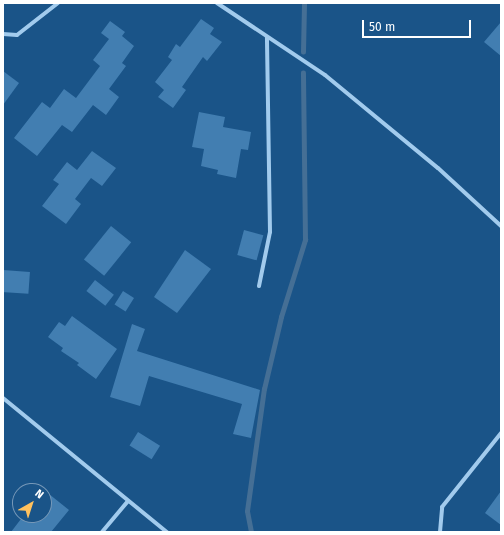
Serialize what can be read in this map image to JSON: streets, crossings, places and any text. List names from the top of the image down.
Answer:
{
  "scale_bar": "50 m",
  "north": "top right"
}
